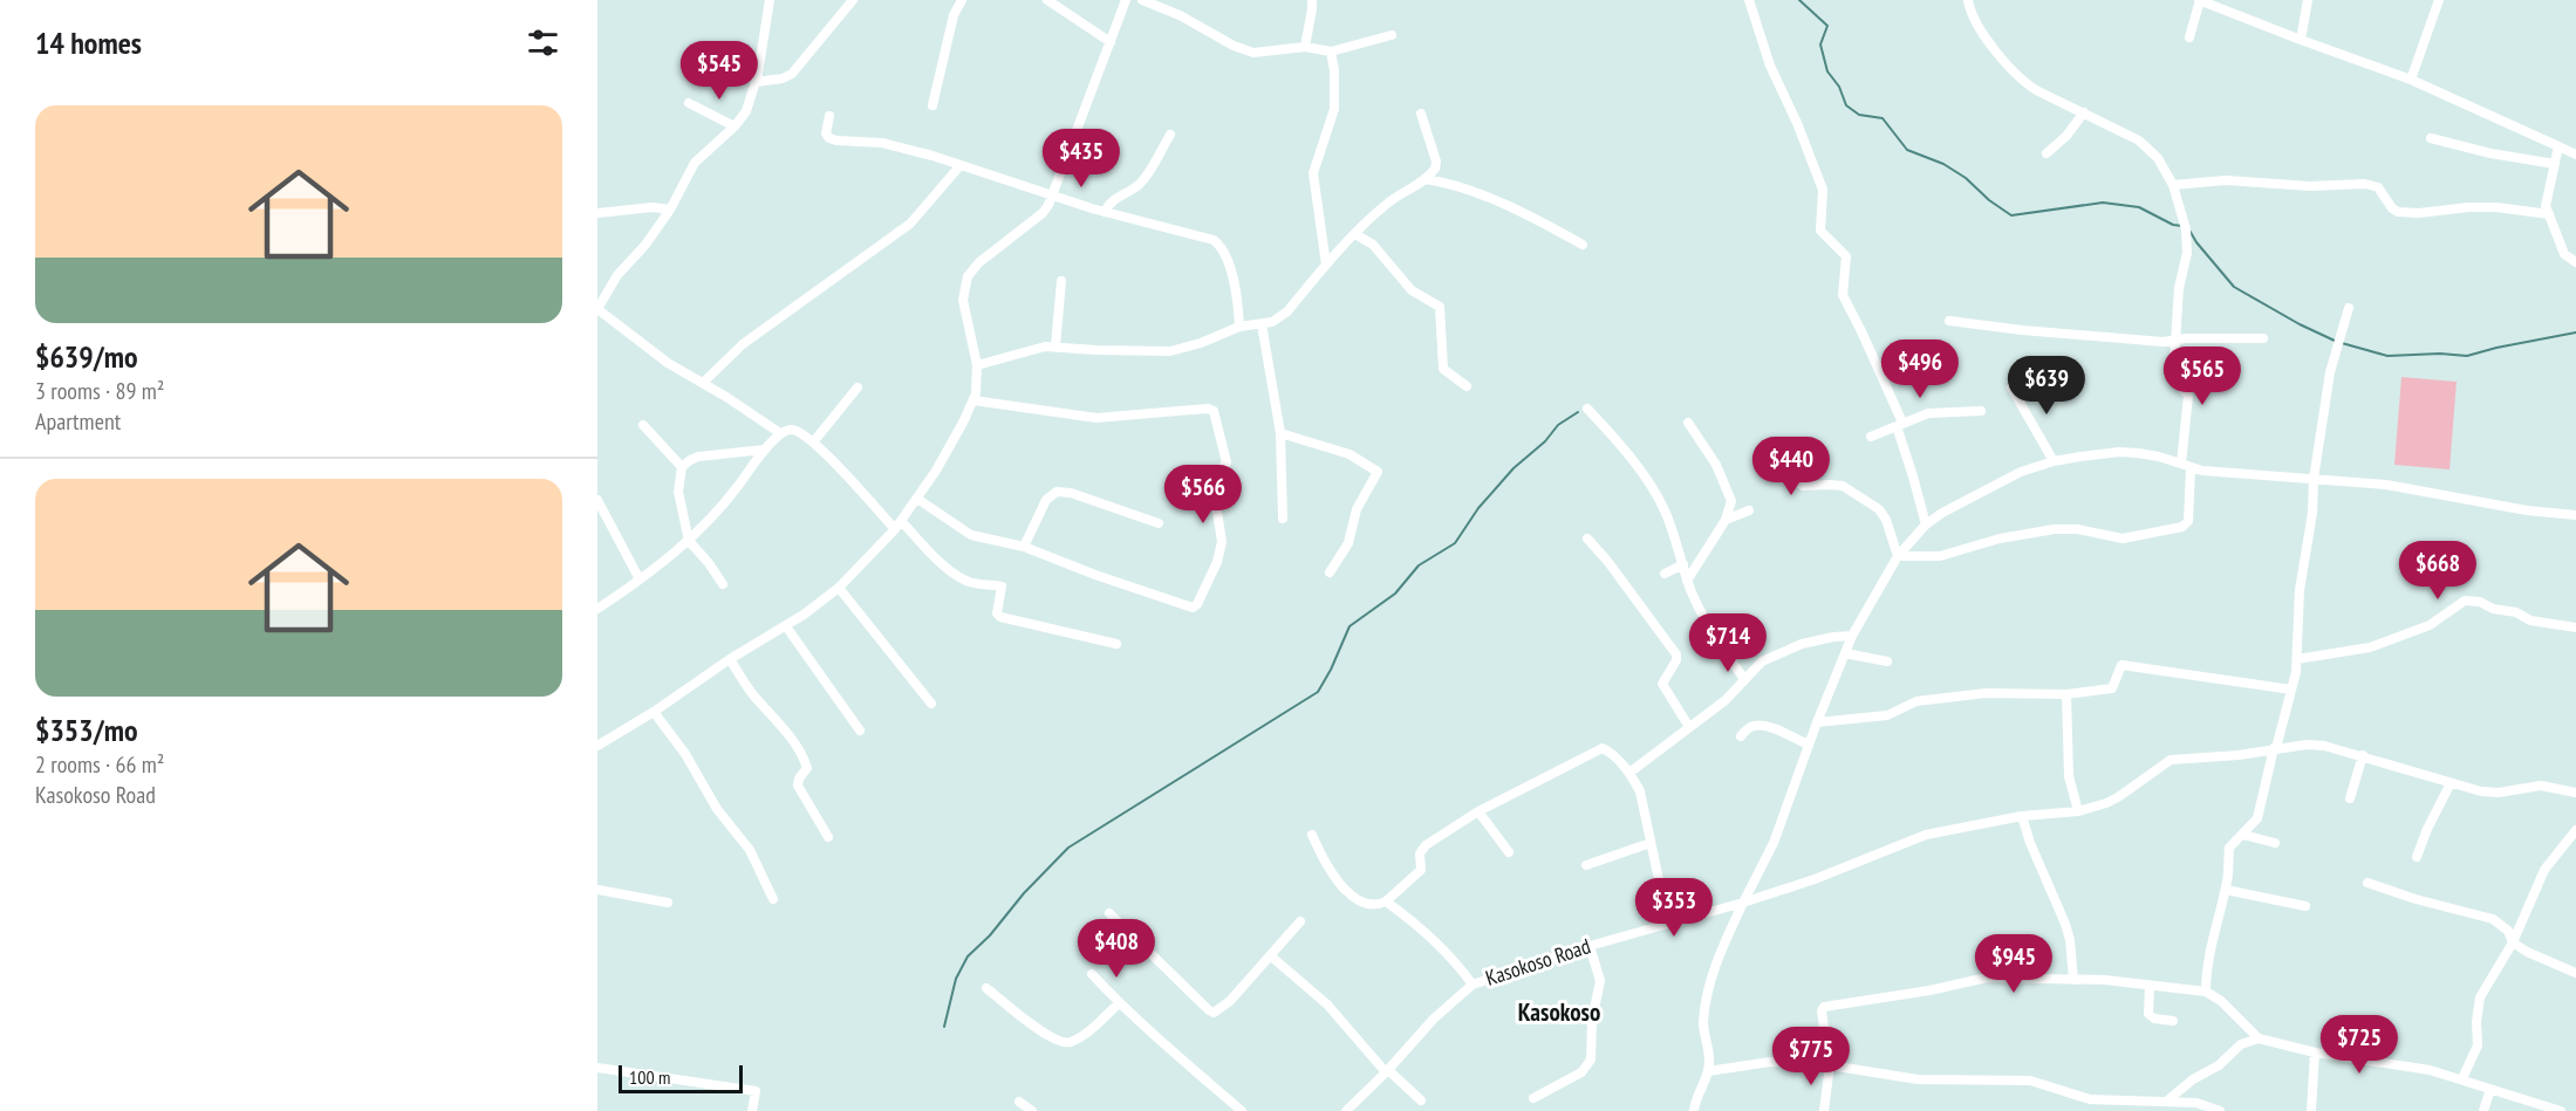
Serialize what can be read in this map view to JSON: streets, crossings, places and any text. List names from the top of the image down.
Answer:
{
  "streets": {
    "street": ["Kasokoso Road"]
  },
  "districts": ["Kasokoso"],
  "scale_bar": "100 m",
  "page": {
    "heading": "14 homes",
    "price": [
      "$545",
      "$435",
      "$496",
      "$565",
      "$639",
      "$440",
      "$566",
      "$668",
      "$714",
      "$353",
      "$408",
      "$945",
      "$725",
      "$775"
    ],
    "list": [
      {
        "name": "$639/mo",
        "note": "3 rooms · 89 m² · Apartment"
      },
      {
        "name": "$353/mo",
        "note": "2 rooms · 66 m² · Kasokoso Road"
      }
    ],
    "scale": "100 m"
  }
}
